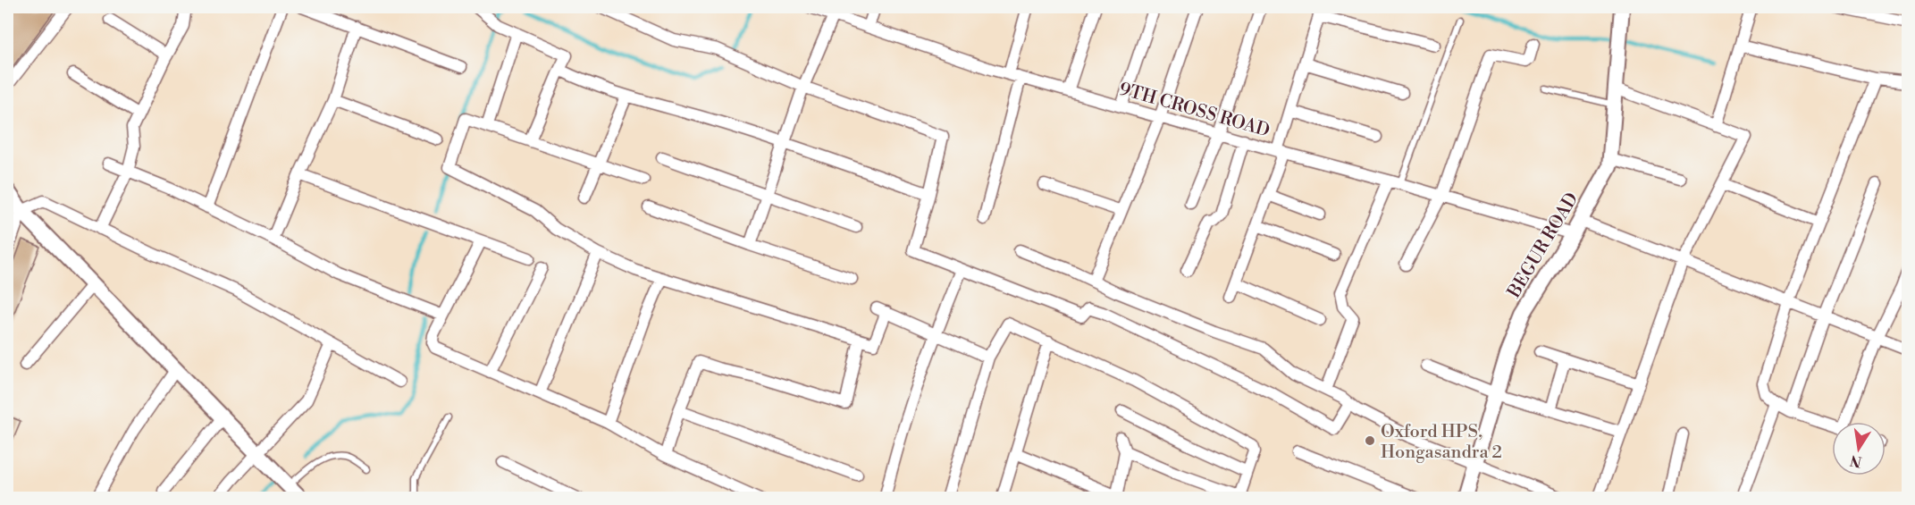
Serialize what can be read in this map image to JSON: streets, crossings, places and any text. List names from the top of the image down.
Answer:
{
  "streets": {
    "main road": ["BEGUR ROAD"],
    "street": ["9TH CROSS ROAD"]
  },
  "crossings": [
    ["9TH CROSS ROAD", "BEGUR ROAD"]
  ],
  "places": ["Oxford HPS, Hongasandra 2"],
  "north": "bottom"
}
